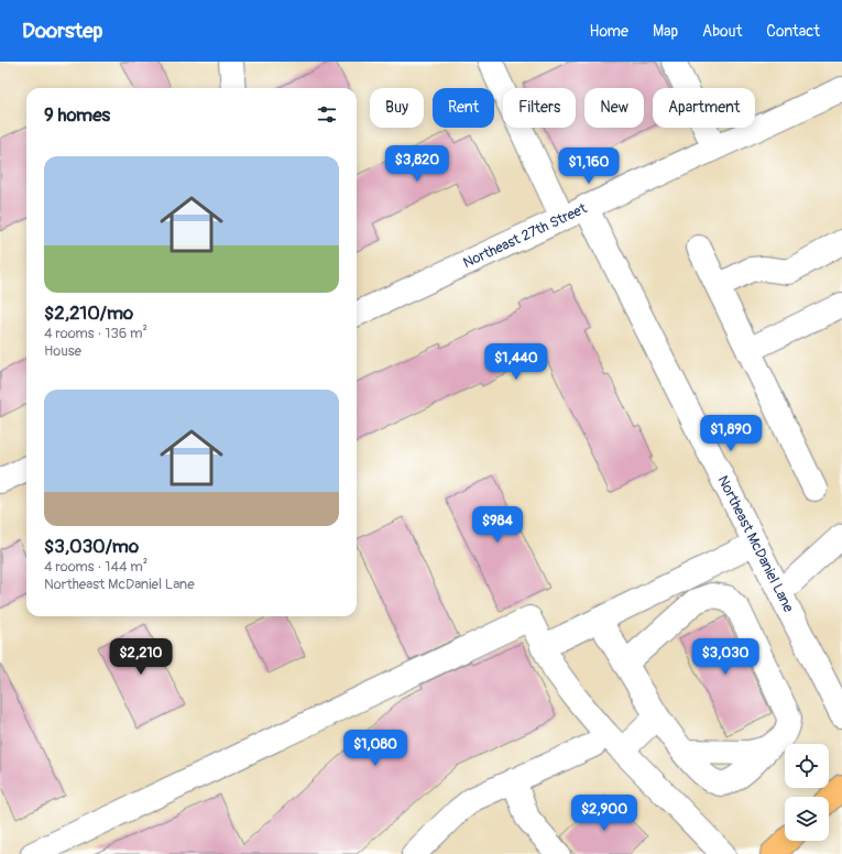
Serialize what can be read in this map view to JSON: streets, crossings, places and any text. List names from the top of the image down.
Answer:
{
  "streets": {
    "street": ["Northeast 27th Street", "Northeast McDaniel Lane"]
  },
  "crossings": [
    ["Northeast 27th Street", "Northeast McDaniel Lane"]
  ],
  "page": {
    "header": "Doorstep",
    "nav": [
      "Home",
      "Map",
      "About",
      "Contact"
    ],
    "chip": [
      "Buy",
      "Rent",
      "Filters",
      "New",
      "Apartment"
    ],
    "heading": "9 homes",
    "list": [
      {
        "name": "$2,210/mo",
        "note": "4 rooms · 136 m² · House"
      },
      {
        "name": "$3,030/mo",
        "note": "4 rooms · 144 m² · Northeast McDaniel Lane"
      }
    ],
    "price": [
      "$3,820",
      "$1,160",
      "$1,440",
      "$1,890",
      "$984",
      "$2,210",
      "$3,030",
      "$1,080",
      "$2,900"
    ]
  }
}
